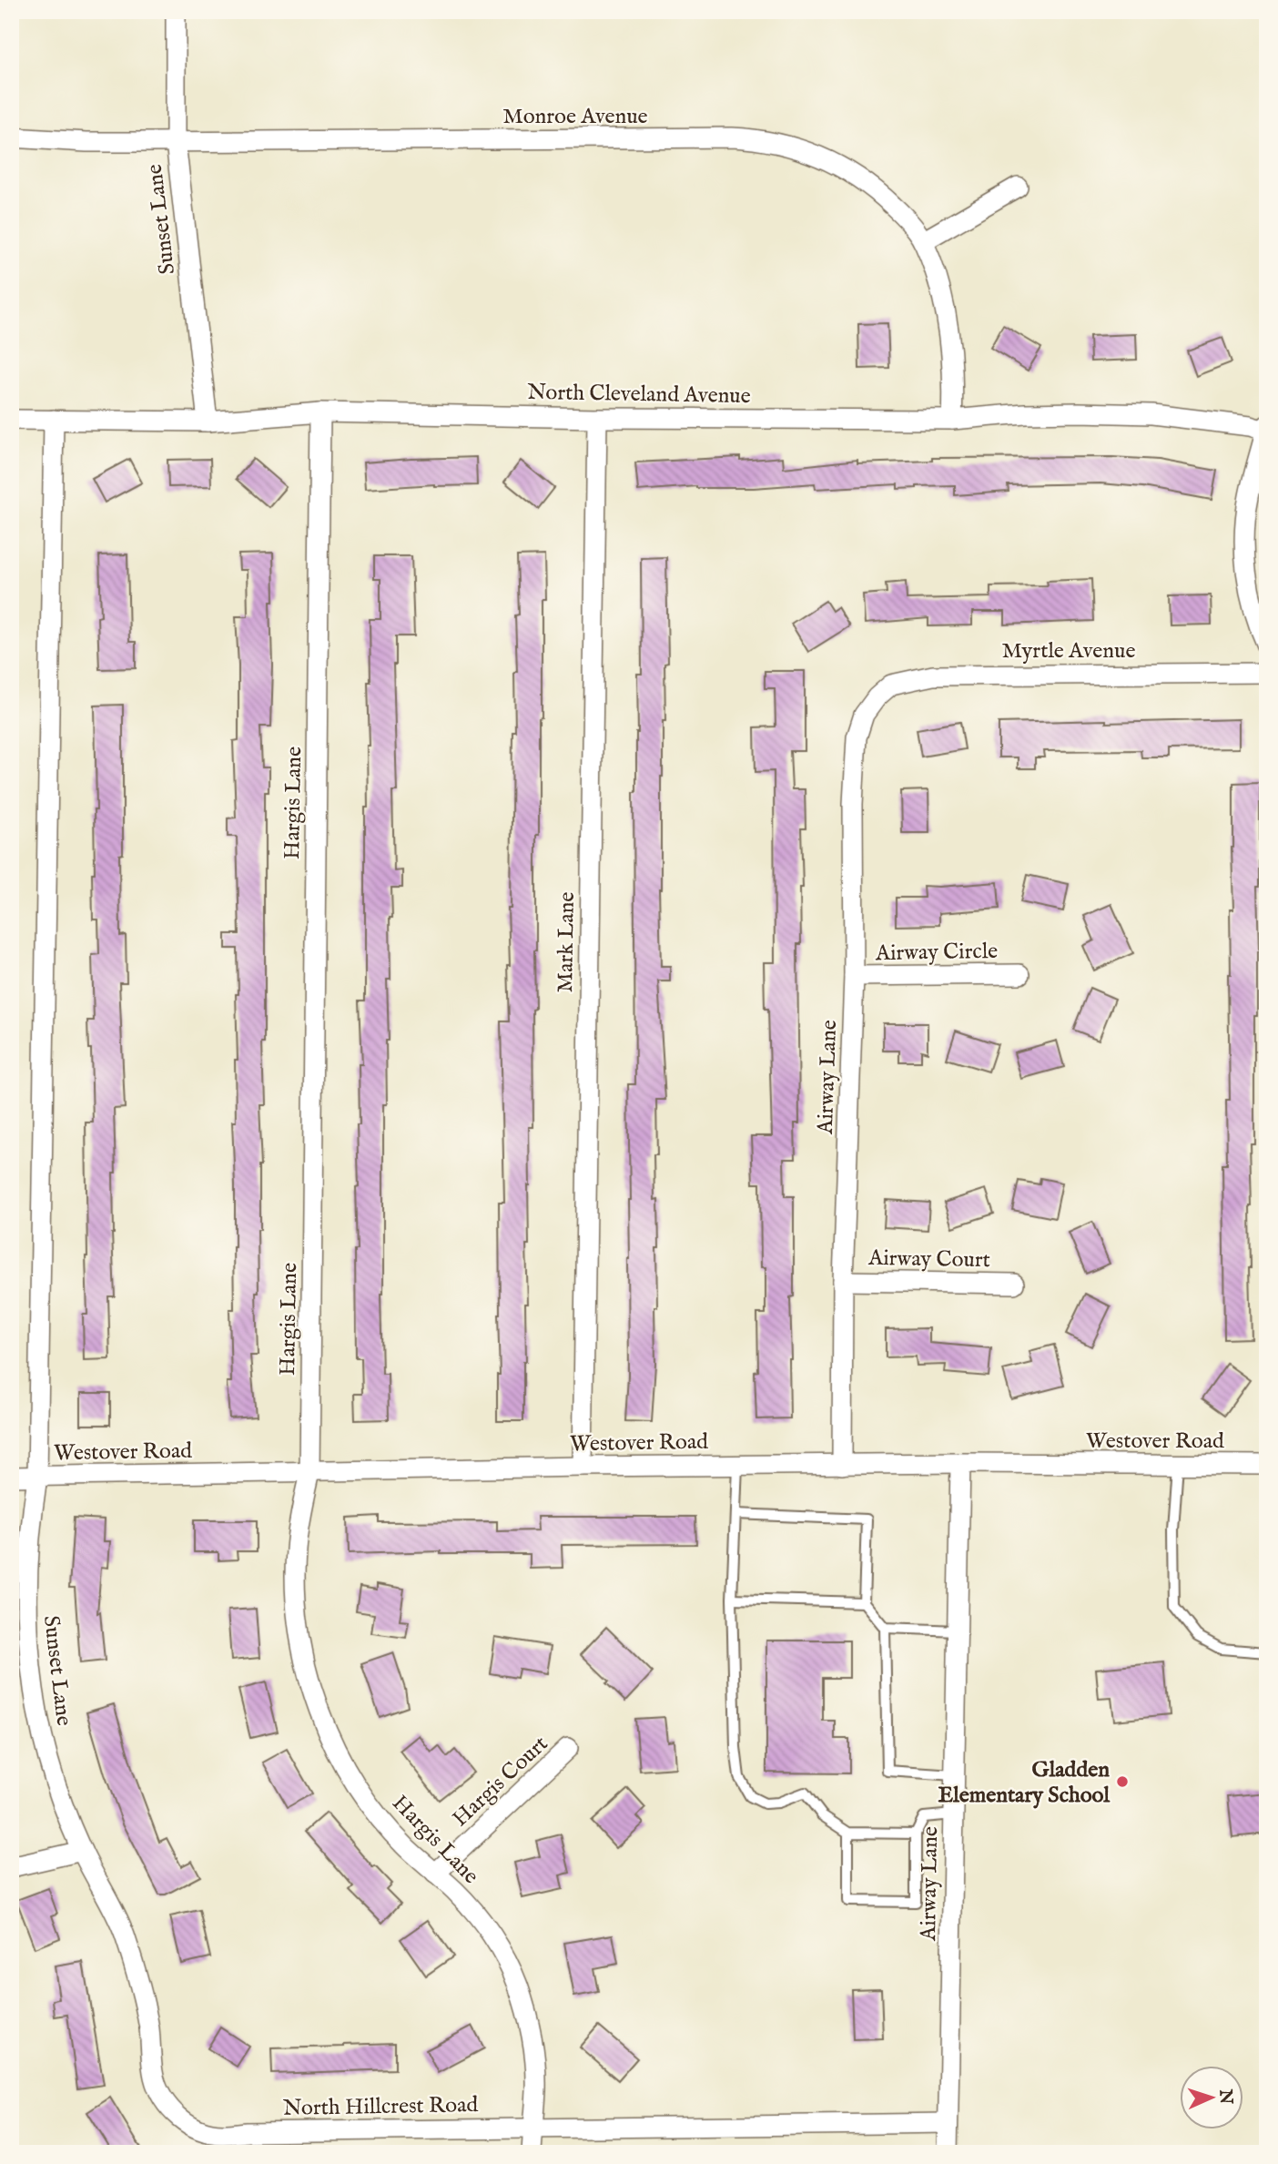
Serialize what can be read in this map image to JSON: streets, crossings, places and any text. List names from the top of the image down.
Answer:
{
  "streets": {
    "street": [
      "Monroe Avenue",
      "Sunset Lane",
      "North Cleveland Avenue",
      "Myrtle Avenue",
      "Hargis Lane",
      "Mark Lane",
      "Airway Circle",
      "Airway Lane",
      "Airway Court",
      "Westover Road",
      "Hargis Court",
      "North Hillcrest Road"
    ]
  },
  "crossings": [
    ["Monroe Avenue", "Sunset Lane"],
    ["Monroe Avenue", "North Cleveland Avenue"],
    ["Sunset Lane", "North Cleveland Avenue"],
    ["Sunset Lane", "Westover Road"],
    ["Sunset Lane", "North Hillcrest Road"],
    ["North Cleveland Avenue", "Hargis Lane"],
    ["North Cleveland Avenue", "Mark Lane"],
    ["Myrtle Avenue", "Airway Lane"],
    ["Hargis Lane", "Westover Road"],
    ["Hargis Lane", "Hargis Court"],
    ["Hargis Lane", "North Hillcrest Road"],
    ["Mark Lane", "Westover Road"],
    ["Airway Circle", "Airway Lane"],
    ["Airway Lane", "Airway Court"],
    ["Airway Lane", "Westover Road"],
    ["Airway Lane", "North Hillcrest Road"]
  ],
  "places": ["Gladden Elementary School"],
  "north": "right"
}
